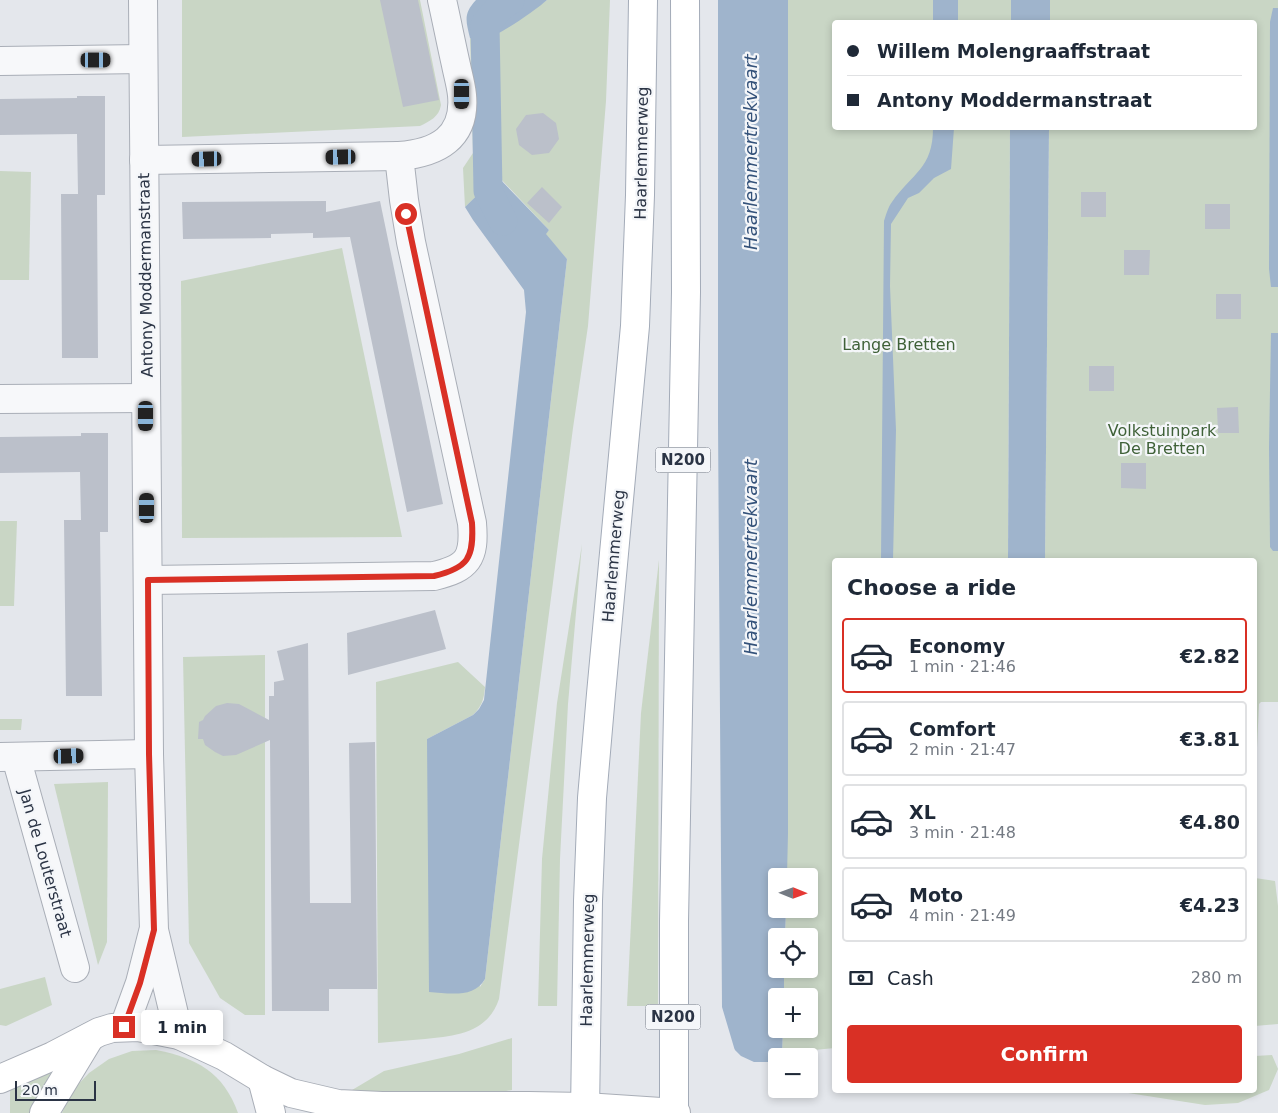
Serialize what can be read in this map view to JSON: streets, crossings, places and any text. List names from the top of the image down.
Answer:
{
  "streets": {
    "main road": ["Haarlemmerweg", "N200"],
    "street": ["Antony Moddermanstraat", "Jan de Louterstraat"]
  },
  "crossings": [
    ["Antony Moddermanstraat", "Jan de Louterstraat"]
  ],
  "water": ["Haarlemmertrekvaart"],
  "parks": ["Lange Bretten", "Volkstuinpark De Bretten"],
  "scale_bar": "20 m",
  "north": "right",
  "page": {
    "banner": ["Willem Molengraaffstraat", "Antony Moddermanstraat"],
    "heading": "Choose a ride",
    "list": [
      {
        "name": "Economy",
        "note": "1 min · 21:46",
        "value": "€2.82"
      },
      {
        "name": "Comfort",
        "note": "2 min · 21:47",
        "value": "€3.81"
      },
      {
        "name": "XL",
        "note": "3 min · 21:48",
        "value": "€4.80"
      },
      {
        "name": "Moto",
        "note": "4 min · 21:49",
        "value": "€4.23"
      }
    ],
    "map_buttons": ["+", "−"],
    "pay": ["Cash", "280 m"],
    "bubble": "1 min",
    "buttons": "Confirm",
    "scale": "20 m"
  }
}
